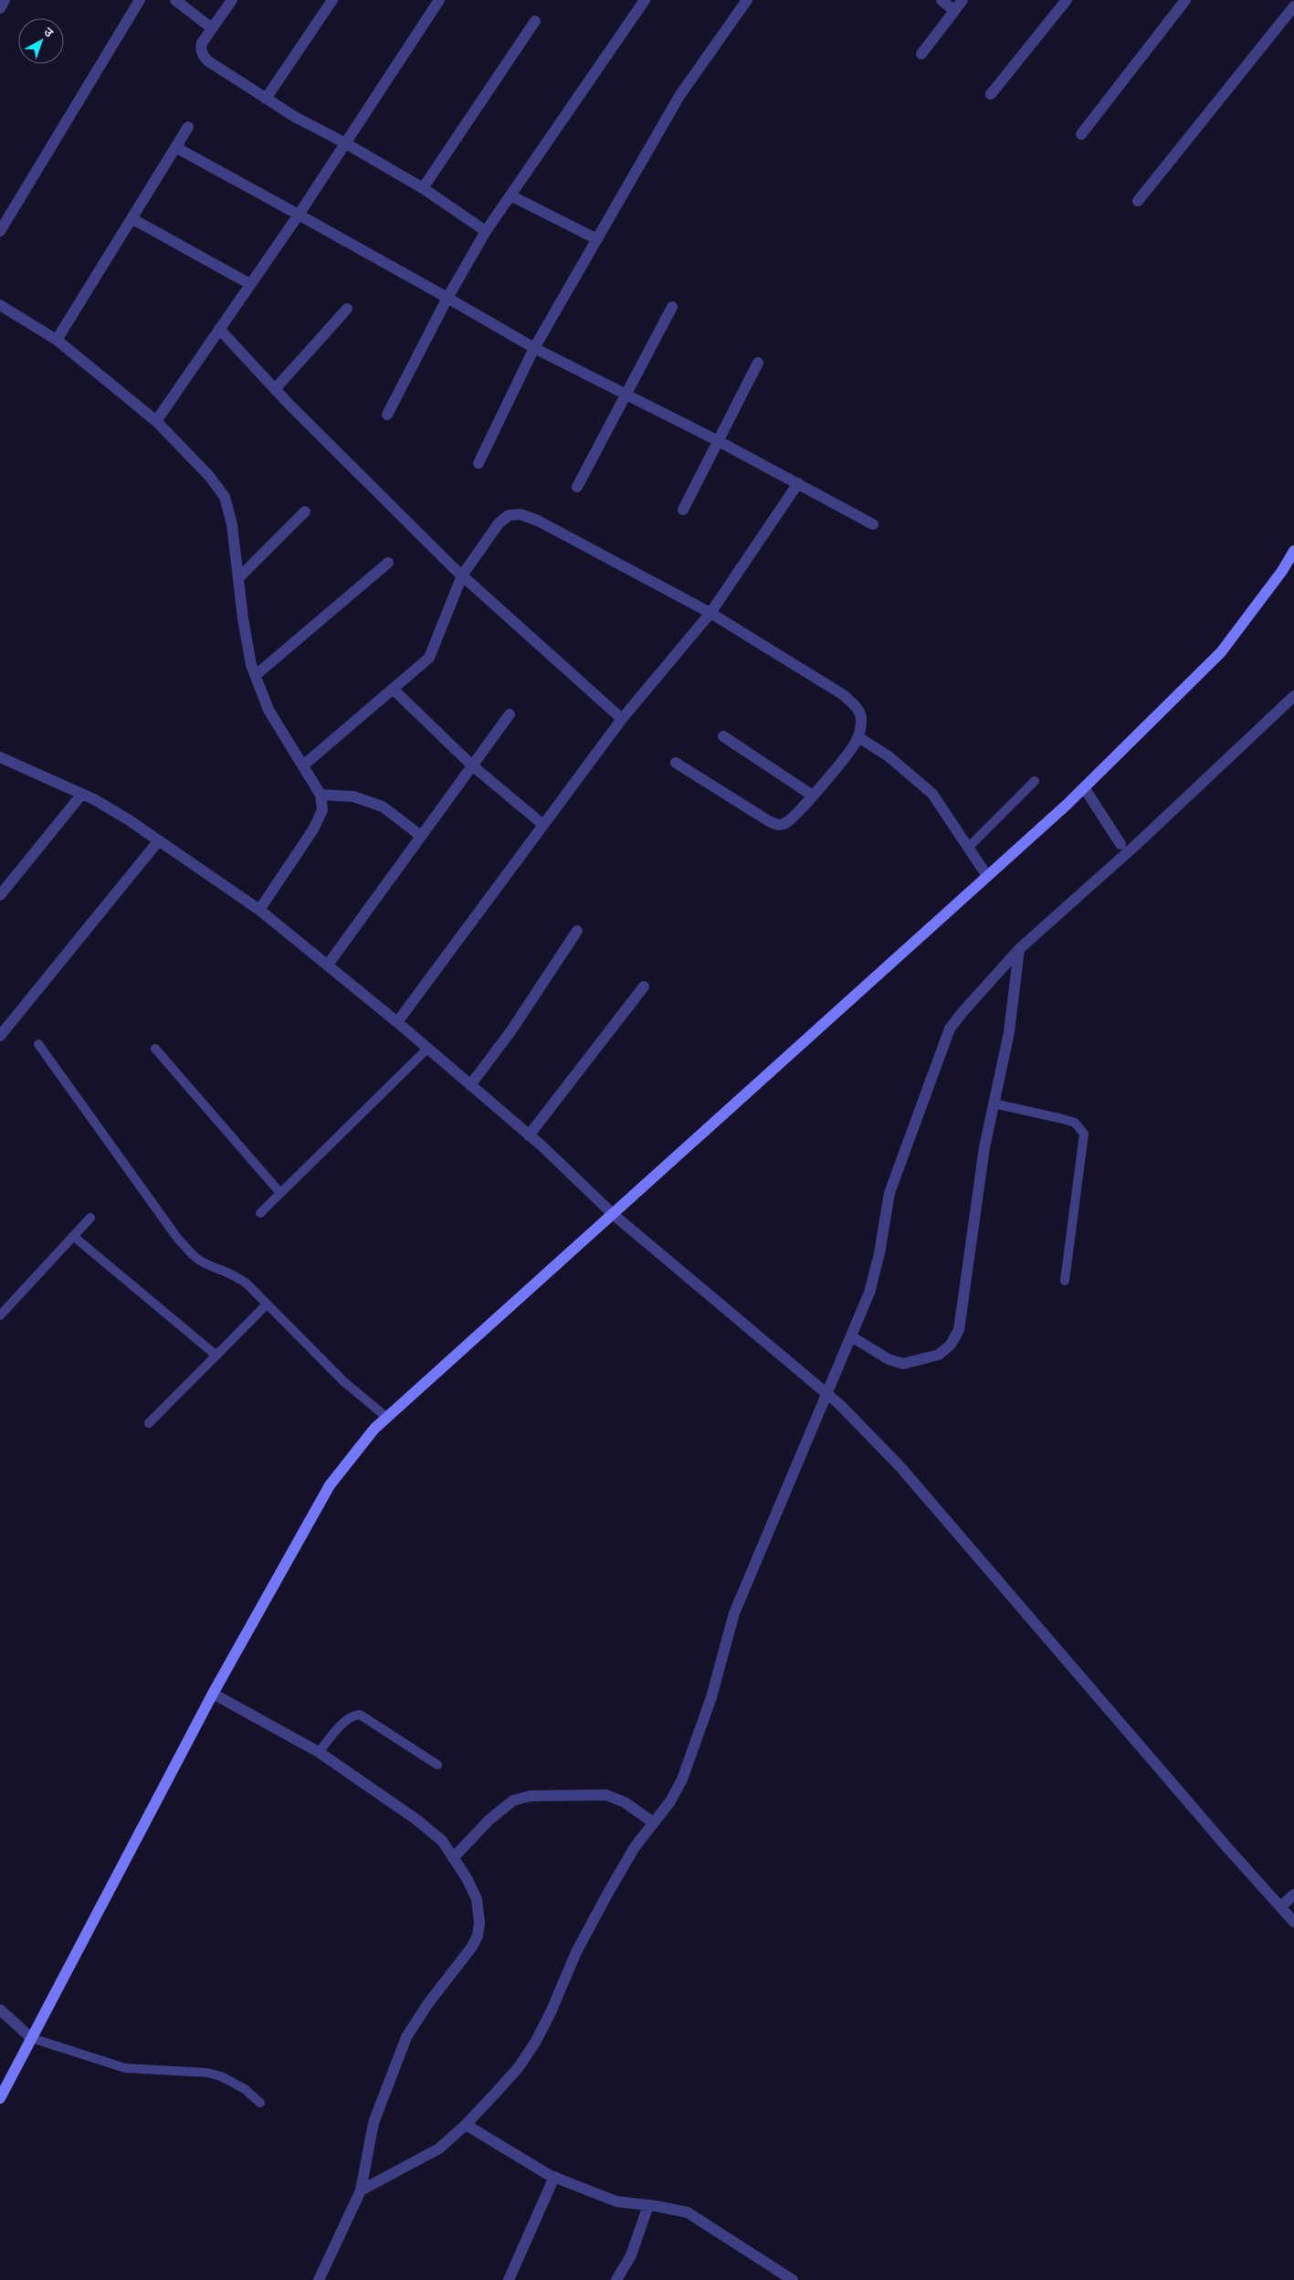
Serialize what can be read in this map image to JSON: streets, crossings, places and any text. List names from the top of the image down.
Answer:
{
  "north": "top right"
}
